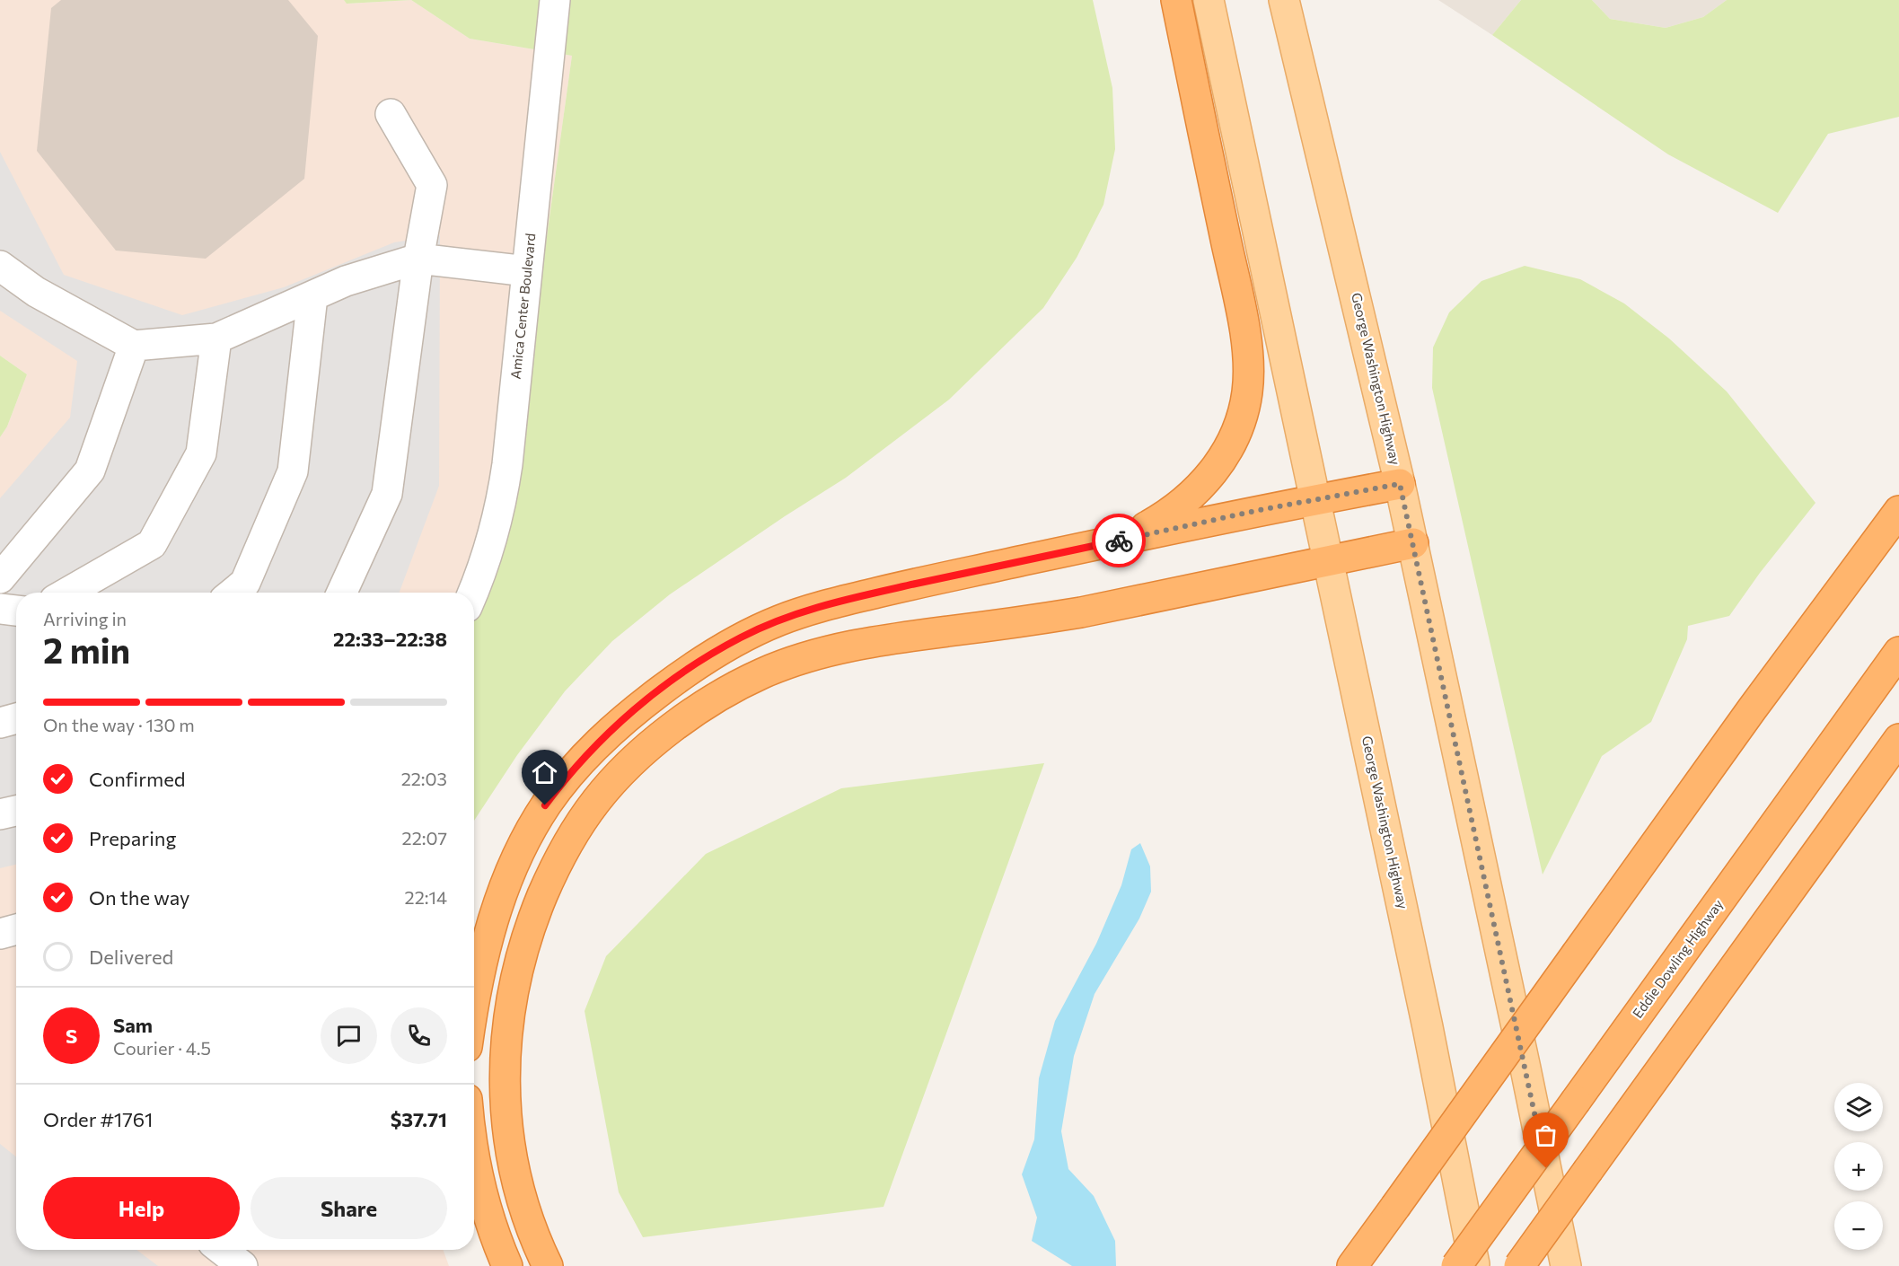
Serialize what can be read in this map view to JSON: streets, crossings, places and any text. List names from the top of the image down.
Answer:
{
  "streets": {
    "highway": ["Eddie Dowling Highway"],
    "main road": ["George Washington Highway"],
    "street": ["Amica Center Boulevard"]
  },
  "page": {
    "heading": ["2 min", "Arriving in", "22:33–22:38"],
    "panel": [
      "Sam",
      "Courier · 4.5",
      "Order #1761",
      "$37.71"
    ],
    "bar": "On the way · 130 m",
    "list": [
      ["Confirmed", "22:03"],
      ["Preparing", "22:07"],
      ["On the way", "22:14"],
      "Delivered"
    ],
    "round": "S",
    "map_buttons": ["+", "−"],
    "buttons": ["Help", "Share"]
  }
}
